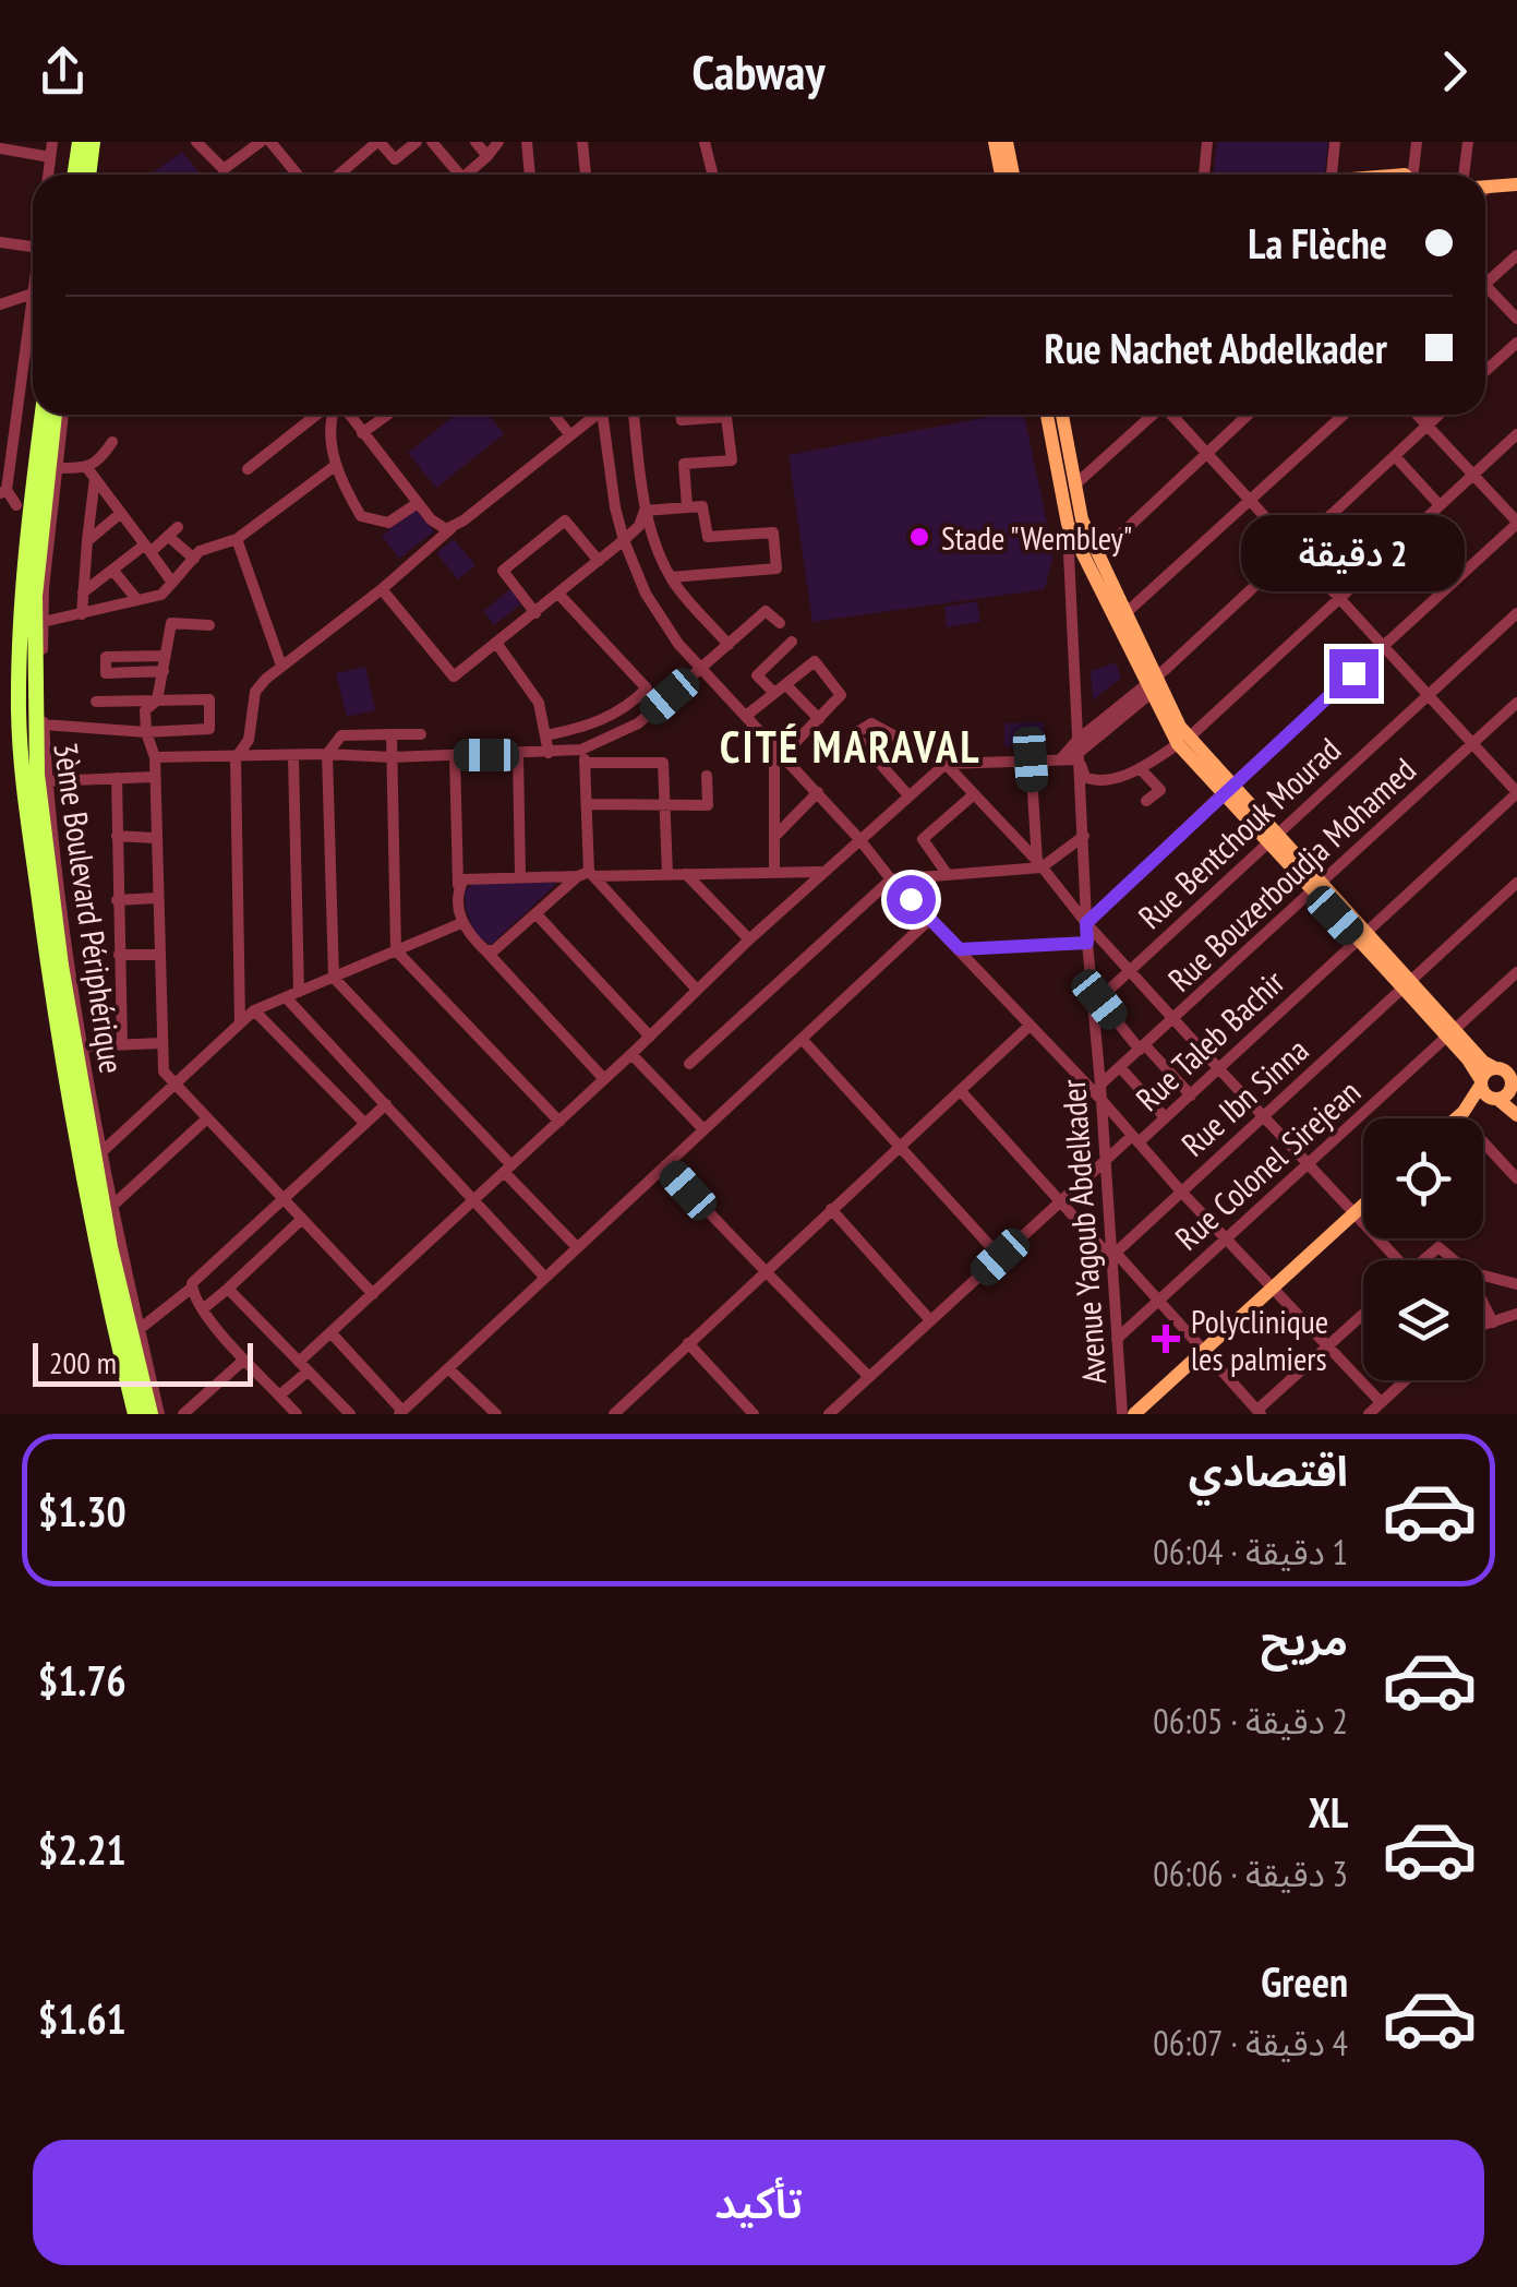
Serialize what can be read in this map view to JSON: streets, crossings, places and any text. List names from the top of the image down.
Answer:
{
  "streets": {
    "highway": ["3ème Boulevard Périphérique"],
    "street": [
      "Rue Bentchouk Mourad",
      "Rue Bouzerboudja Mohamed",
      "Rue Taleb Bachir",
      "Rue Ibn Sinna",
      "Rue Colonel Sirejean",
      "Avenue Yagoub Abdelkader"
    ]
  },
  "crossings": [
    ["Rue Bentchouk Mourad", "Avenue Yagoub Abdelkader"],
    ["Rue Bouzerboudja Mohamed", "Avenue Yagoub Abdelkader"],
    ["Rue Taleb Bachir", "Avenue Yagoub Abdelkader"],
    ["Rue Ibn Sinna", "Avenue Yagoub Abdelkader"],
    ["Rue Colonel Sirejean", "Avenue Yagoub Abdelkader"]
  ],
  "districts": ["CITÉ MARAVAL"],
  "places": {
    "other": ["Stade \"Wembley\""],
    "health": ["Polyclinique les palmiers"]
  },
  "scale_bar": "200 m",
  "page": {
    "header": "Cabway",
    "banner": ["La Flèche", "Rue Nachet Abdelkader"],
    "bubble": "2 دقيقة",
    "scale": "200 m",
    "list": [
      {
        "name": "اقتصادي",
        "note": "1 دقيقة · 06:04",
        "value": "$1.30"
      },
      {
        "name": "مريح",
        "note": "2 دقيقة · 06:05",
        "value": "$1.76"
      },
      {
        "name": "XL",
        "note": "3 دقيقة · 06:06",
        "value": "$2.21"
      },
      {
        "name": "Green",
        "note": "4 دقيقة · 06:07",
        "value": "$1.61"
      }
    ],
    "buttons": "تأكيد"
  }
}
